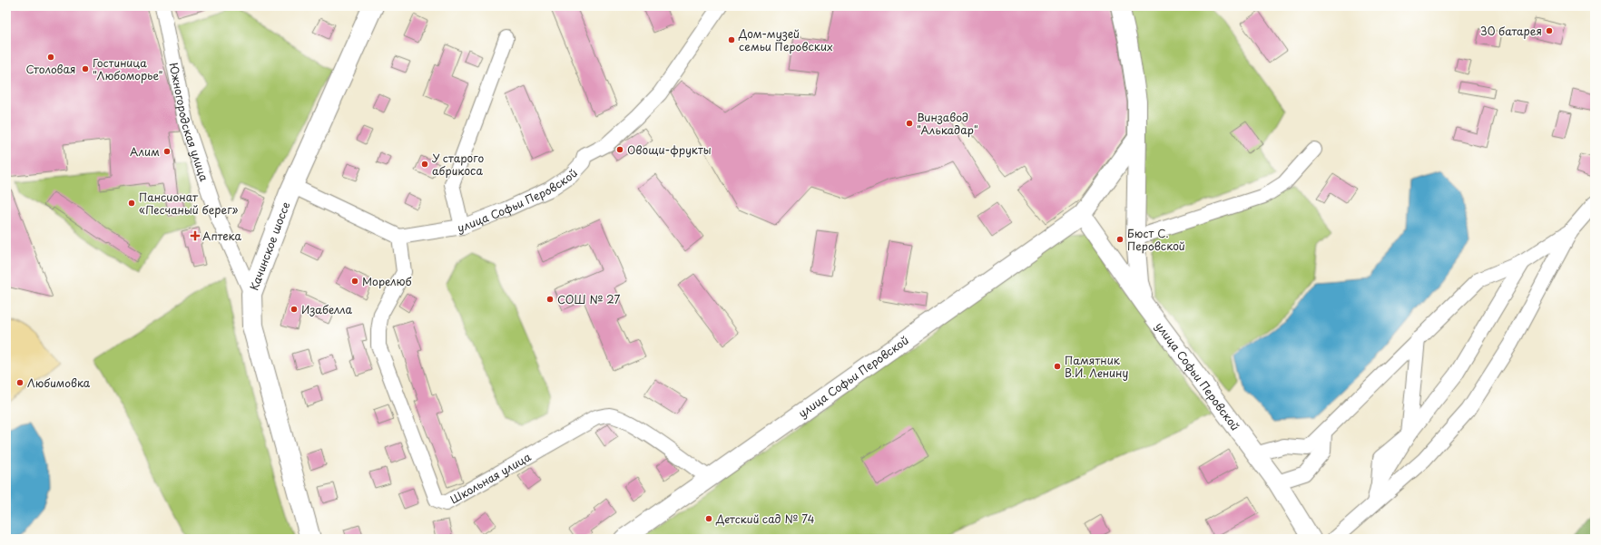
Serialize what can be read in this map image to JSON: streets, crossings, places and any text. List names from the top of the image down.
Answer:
{
  "streets": {
    "main road": ["Качинское шоссе"],
    "street": ["Южногородская улица", "улица Софьи Перовской", "Школьная улица"]
  },
  "crossings": [
    ["Южногородская улица", "Качинское шоссе"],
    ["улица Софьи Перовской", "Школьная улица"]
  ],
  "places": {
    "other": [
      "30 батарея",
      "Дом-музей семьи Перовских",
      "Столовая",
      "Гостиница \"Любоморье\"",
      "Винзавод \"Алькадар\"",
      "Овощи-фрукты",
      "Алим",
      "У старого абрикоса",
      "Пансионат «Песчаный берег»",
      "Бюст С. Перовской",
      "Морелюб",
      "СОШ № 27",
      "Изабелла",
      "Памятник В.И. Ленину",
      "Любимовка",
      "Детский сад № 74"
    ],
    "health": ["Аптека"]
  }
}
